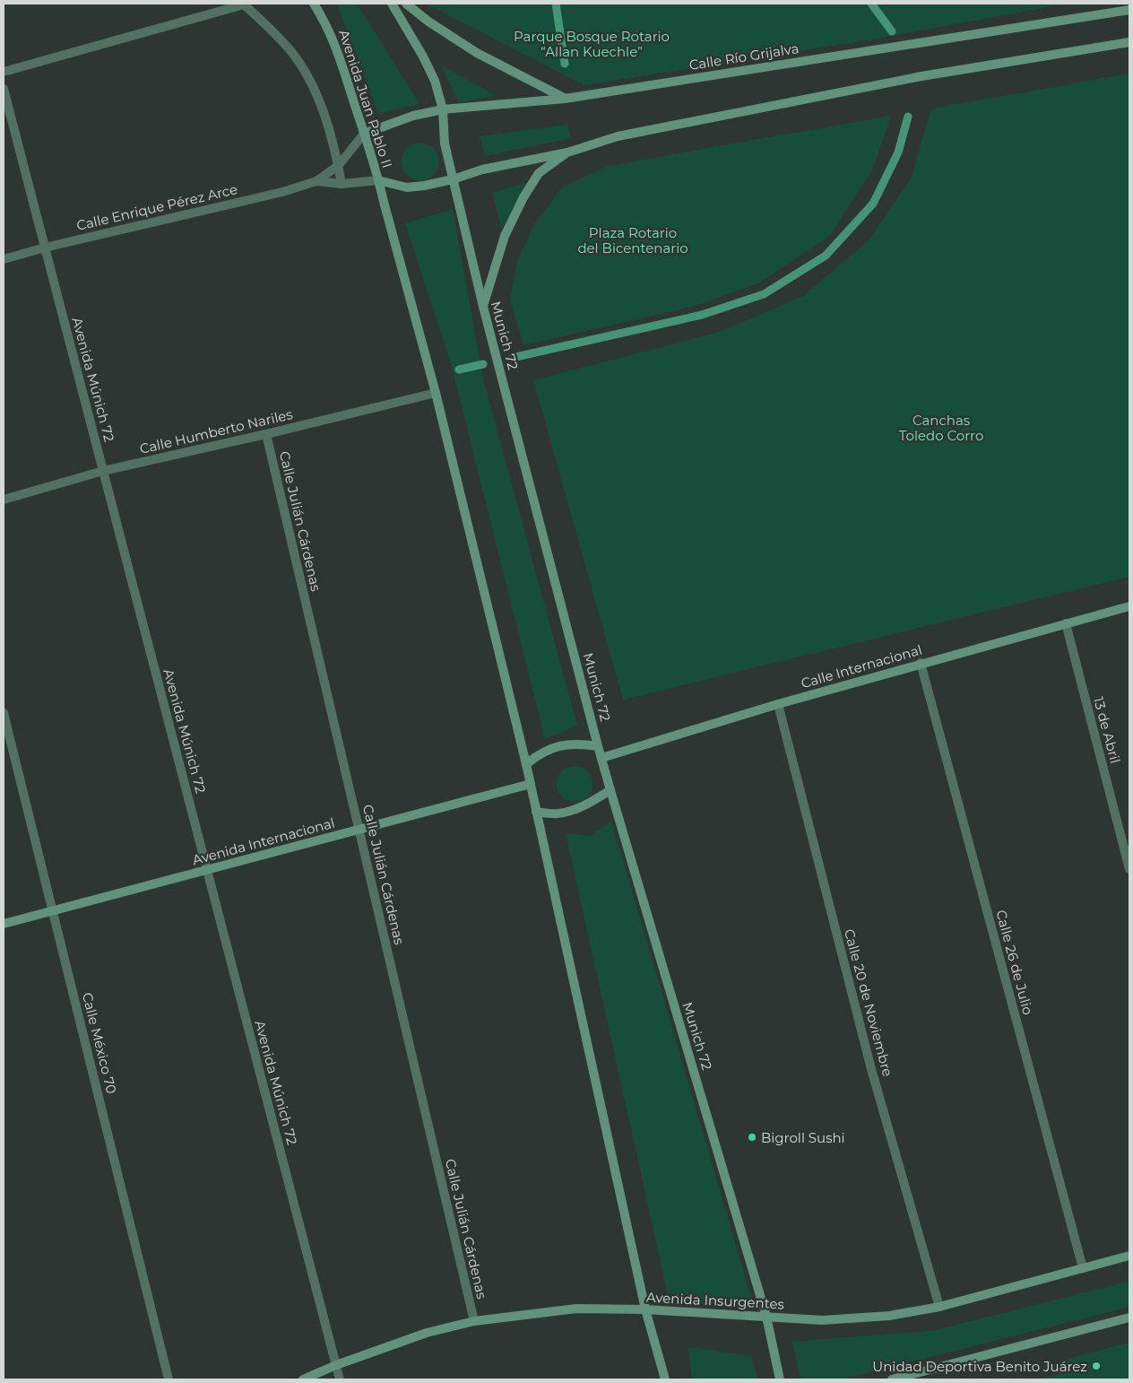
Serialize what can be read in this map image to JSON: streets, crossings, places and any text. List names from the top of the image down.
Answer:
{
  "streets": {
    "main road": [
      "Calle Río Grijalva",
      "Avenida Juan Pablo II",
      "Munich 72",
      "Calle Internacional",
      "Avenida Internacional",
      "Avenida Insurgentes"
    ],
    "street": [
      "Calle Enrique Pérez Arce",
      "Avenida Múnich 72",
      "Calle Humberto Nariles",
      "Calle Julián Cárdenas",
      "13 de Abril",
      "Calle 26 de Julio",
      "Calle 20 de Noviembre",
      "Calle México 70"
    ]
  },
  "crossings": [
    ["Calle Río Grijalva", "Avenida Juan Pablo II"],
    ["Calle Río Grijalva", "Munich 72"],
    ["Calle Enrique Pérez Arce", "Avenida Múnich 72"],
    ["Munich 72", "Calle Internacional"],
    ["Munich 72", "Avenida Internacional"],
    ["Munich 72", "Avenida Insurgentes"],
    ["Avenida Múnich 72", "Calle Humberto Nariles"],
    ["Avenida Múnich 72", "Avenida Internacional"],
    ["Avenida Múnich 72", "Avenida Insurgentes"],
    ["Calle Humberto Nariles", "Calle Julián Cárdenas"],
    ["Calle Julián Cárdenas", "Avenida Internacional"],
    ["Calle Julián Cárdenas", "Avenida Insurgentes"],
    ["Calle Internacional", "13 de Abril"],
    ["Calle Internacional", "Avenida Internacional"],
    ["Calle Internacional", "Calle 26 de Julio"],
    ["Calle Internacional", "Calle 20 de Noviembre"],
    ["Avenida Internacional", "Calle México 70"],
    ["Calle 26 de Julio", "Avenida Insurgentes"],
    ["Calle 20 de Noviembre", "Avenida Insurgentes"]
  ],
  "parks": ["Parque Bosque Rotario “Allan Kuechle”", "Plaza Rotario del Bicentenario", "Canchas Toledo Corro"],
  "places": ["Bigroll Sushi", "Unidad Deportiva Benito Juárez"]
}
